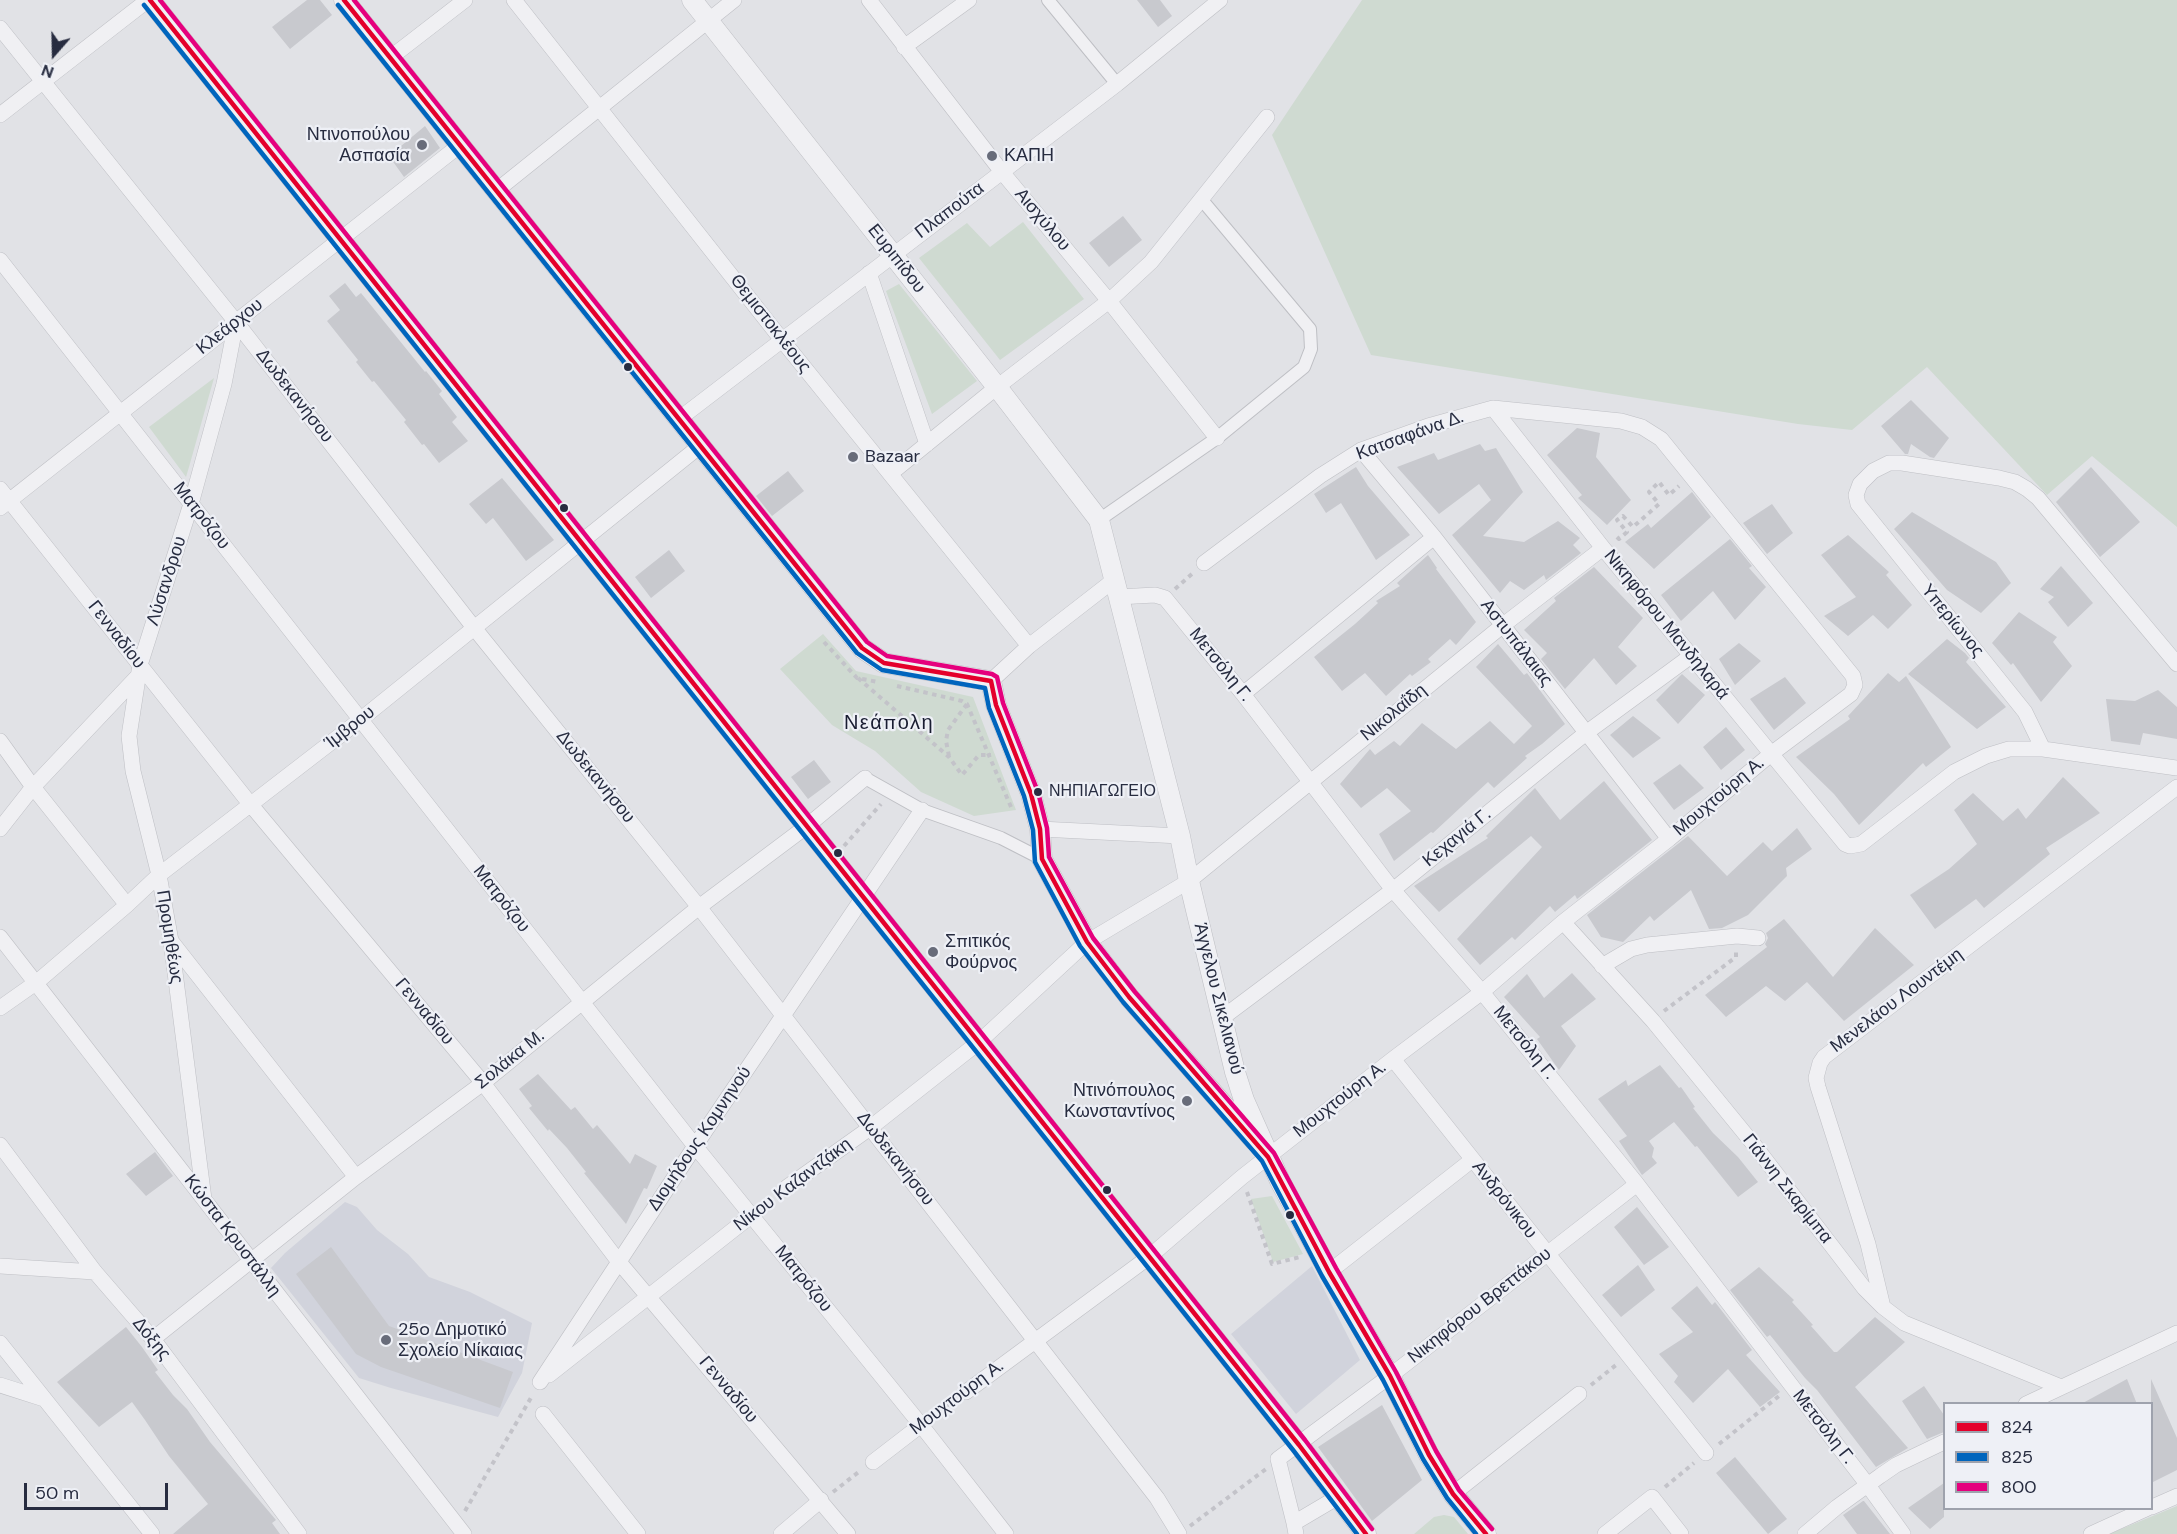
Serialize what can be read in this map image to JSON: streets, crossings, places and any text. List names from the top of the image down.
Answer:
{
  "streets": {
    "street": [
      "Πλαπούτα",
      "Αισχύλου",
      "Ευριπίδου",
      "Θεμιστοκλέους",
      "Κλεάρχου",
      "Δωδεκανήσου",
      "Κατσαφάνα Δ.",
      "Ματρόζου",
      "Λύσανδρου",
      "Υπερίωνος",
      "Νικηφόρου Μανδηλαρά",
      "Γενναδίου",
      "Αστυπάλαιας",
      "Μετσόλη Γ.",
      "Νικολαΐδη",
      "Ίμβρου",
      "Μουχτούρη Α.",
      "Κεχαγιά Γ.",
      "Προμηθέως",
      "Άγγελου Σικελιανού",
      "Μενελάου Λουντέμη",
      "Σολάκα Μ.",
      "Διομήδους Κομνηνού",
      "Νίκου Καζαντζάκη",
      "Γιάννη Σκαρίμπα",
      "Ανδρόνικου",
      "Κώστα Κρυστάλλη",
      "Νικηφόρου Βρεττάκου",
      "Δόξης"
    ]
  },
  "crossings": [
    ["Πλαπούτα", "Αισχύλου"],
    ["Πλαπούτα", "Ευριπίδου"],
    ["Πλαπούτα", "Θεμιστοκλέους"],
    ["Ευριπίδου", "Άγγελου Σικελιανού"],
    ["Κλεάρχου", "Δωδεκανήσου"],
    ["Κλεάρχου", "Ματρόζου"],
    ["Κλεάρχου", "Λύσανδρου"],
    ["Κλεάρχου", "Γενναδίου"],
    ["Δωδεκανήσου", "Λύσανδρου"],
    ["Δωδεκανήσου", "Ίμβρου"],
    ["Δωδεκανήσου", "Μουχτούρη Α."],
    ["Δωδεκανήσου", "Σολάκα Μ."],
    ["Δωδεκανήσου", "Διομήδους Κομνηνού"],
    ["Δωδεκανήσου", "Νίκου Καζαντζάκη"],
    ["Κατσαφάνα Δ.", "Νικηφόρου Μανδηλαρά"],
    ["Κατσαφάνα Δ.", "Αστυπάλαιας"],
    ["Κατσαφάνα Δ.", "Μουχτούρη Α."],
    ["Ματρόζου", "Λύσανδρου"],
    ["Ματρόζου", "Ίμβρου"],
    ["Ματρόζου", "Μουχτούρη Α."],
    ["Ματρόζου", "Σολάκα Μ."],
    ["Ματρόζου", "Διομήδους Κομνηνού"],
    ["Ματρόζου", "Νίκου Καζαντζάκη"],
    ["Λύσανδρου", "Γενναδίου"],
    ["Λύσανδρου", "Προμηθέως"],
    ["Υπερίωνος", "Νικηφόρου Μανδηλαρά"],
    ["Νικηφόρου Μανδηλαρά", "Νικολαΐδη"],
    ["Νικηφόρου Μανδηλαρά", "Μουχτούρη Α."],
    ["Νικηφόρου Μανδηλαρά", "Κεχαγιά Γ."],
    ["Γενναδίου", "Ίμβρου"],
    ["Γενναδίου", "Προμηθέως"],
    ["Γενναδίου", "Σολάκα Μ."],
    ["Γενναδίου", "Διομήδους Κομνηνού"],
    ["Γενναδίου", "Νίκου Καζαντζάκη"],
    ["Αστυπάλαιας", "Νικολαΐδη"],
    ["Αστυπάλαιας", "Μουχτούρη Α."],
    ["Αστυπάλαιας", "Κεχαγιά Γ."],
    ["Μετσόλη Γ.", "Νικολαΐδη"],
    ["Μετσόλη Γ.", "Μουχτούρη Α."],
    ["Μετσόλη Γ.", "Κεχαγιά Γ."],
    ["Μετσόλη Γ.", "Νικηφόρου Βρεττάκου"],
    ["Νικολαΐδη", "Άγγελου Σικελιανού"],
    ["Νικολαΐδη", "Νίκου Καζαντζάκη"],
    ["Ίμβρου", "Προμηθέως"],
    ["Ίμβρου", "Κώστα Κρυστάλλη"],
    ["Μουχτούρη Α.", "Άγγελου Σικελιανού"],
    ["Μουχτούρη Α.", "Γιάννη Σκαρίμπα"],
    ["Μουχτούρη Α.", "Ανδρόνικου"],
    ["Κεχαγιά Γ.", "Άγγελου Σικελιανού"],
    ["Προμηθέως", "Κώστα Κρυστάλλη"],
    ["Άγγελου Σικελιανού", "Νίκου Καζαντζάκη"],
    ["Άγγελου Σικελιανού", "Νικηφόρου Βρεττάκου"],
    ["Μενελάου Λουντέμη", "Γιάννη Σκαρίμπα"],
    ["Σολάκα Μ.", "Κώστα Κρυστάλλη"],
    ["Σολάκα Μ.", "Δόξης"],
    ["Διομήδους Κομνηνού", "Νίκου Καζαντζάκη"],
    ["Ανδρόνικου", "Νικηφόρου Βρεττάκου"]
  ],
  "districts": ["Νεάπολη"],
  "places": [
    "Ντινοπούλου Ασπασία",
    "ΚΑΠΗ",
    "Bazaar",
    "ΝΗΠΙΑΓΩΓΕΙΟ",
    "Σπιτικός Φούρνος",
    "Ντινόπουλος Κωνσταντίνος",
    "25o Δημοτικό Σχολείο Νίκαιας"
  ],
  "lines": ["transit line 824", "transit line 800", "transit line 825"],
  "legend": ["824", "825", "800"],
  "scale_bar": "50 m",
  "north": "bottom"
}
